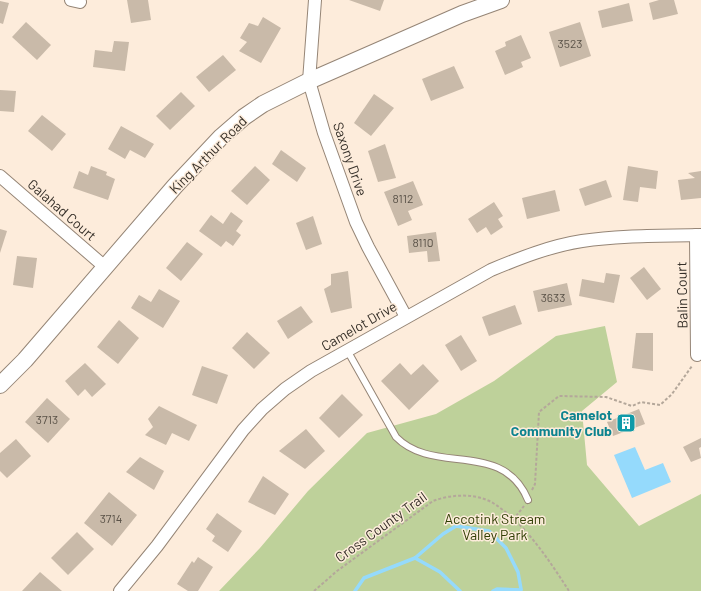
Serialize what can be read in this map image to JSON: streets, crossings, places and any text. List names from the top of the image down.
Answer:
{
  "streets": {
    "street": [
      "King Arthur Road",
      "Saxony Drive",
      "Galahad Court",
      "Balin Court",
      "Camelot Drive"
    ],
    "path": ["Cross County Trail"]
  },
  "crossings": [
    ["King Arthur Road", "Saxony Drive"],
    ["King Arthur Road", "Galahad Court"],
    ["Saxony Drive", "Camelot Drive"],
    ["Balin Court", "Camelot Drive"]
  ],
  "parks": ["Accotink Stream Valley Park"],
  "places": {
    "building": ["Camelot Community Club"]
  },
  "house_numbers": [
    "3523",
    "8112",
    "8110",
    "3633",
    "3713",
    "3714"
  ]
}
